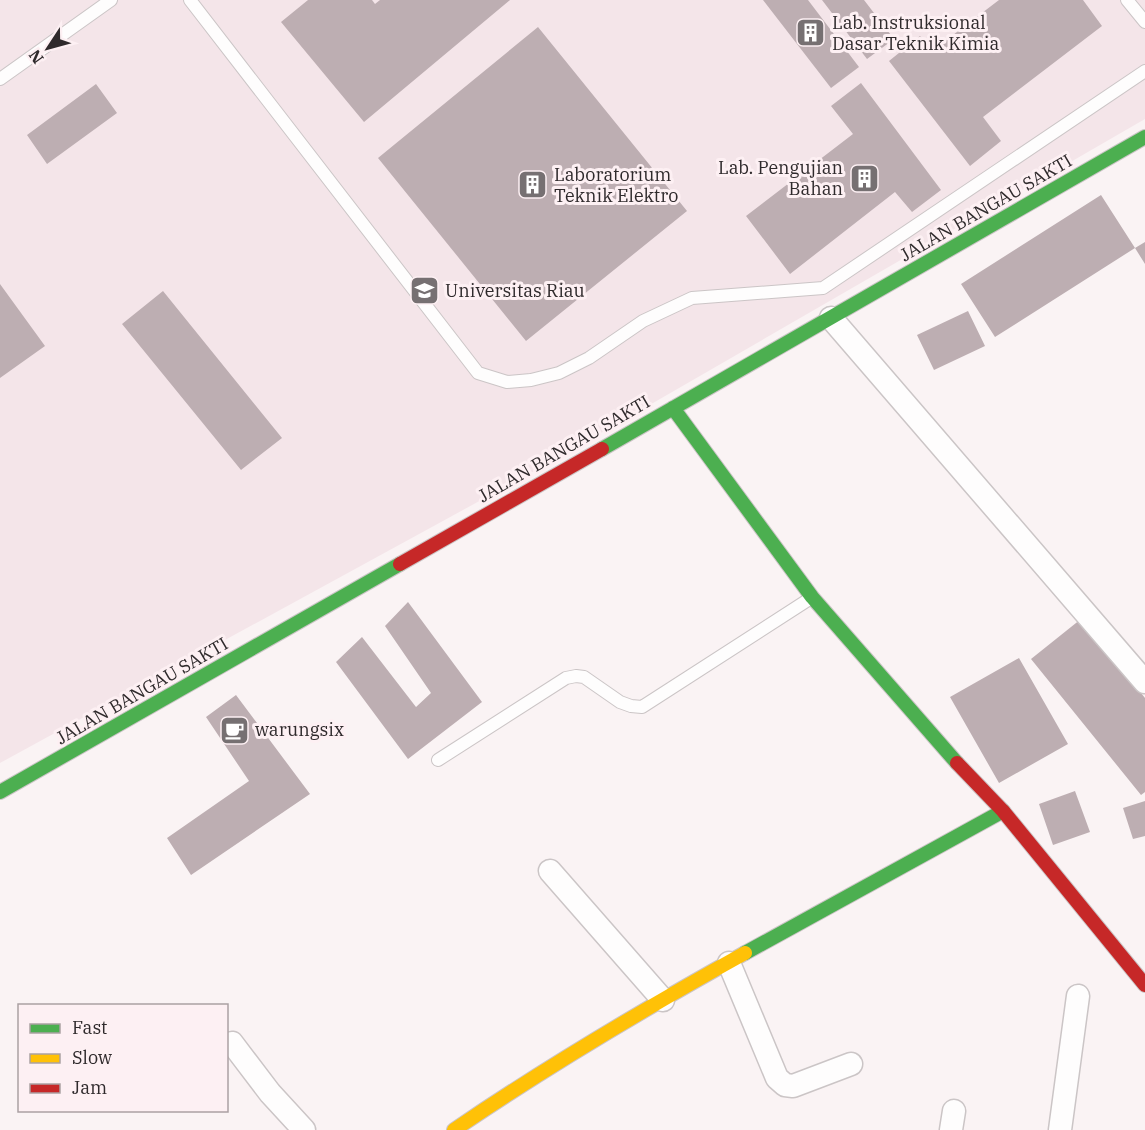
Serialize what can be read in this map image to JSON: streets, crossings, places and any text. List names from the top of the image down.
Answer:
{
  "streets": {
    "street": ["JALAN BANGAU SAKTI"]
  },
  "places": {
    "building": ["Lab. Instruksional Dasar Teknik Kimia", "Lab. Pengujian Bahan", "Laboratorium Teknik Elektro"],
    "school or university": ["Universitas Riau"],
    "cafe": ["warungsix"]
  },
  "legend": ["Fast", "Slow", "Jam"],
  "north": "bottom left"
}
